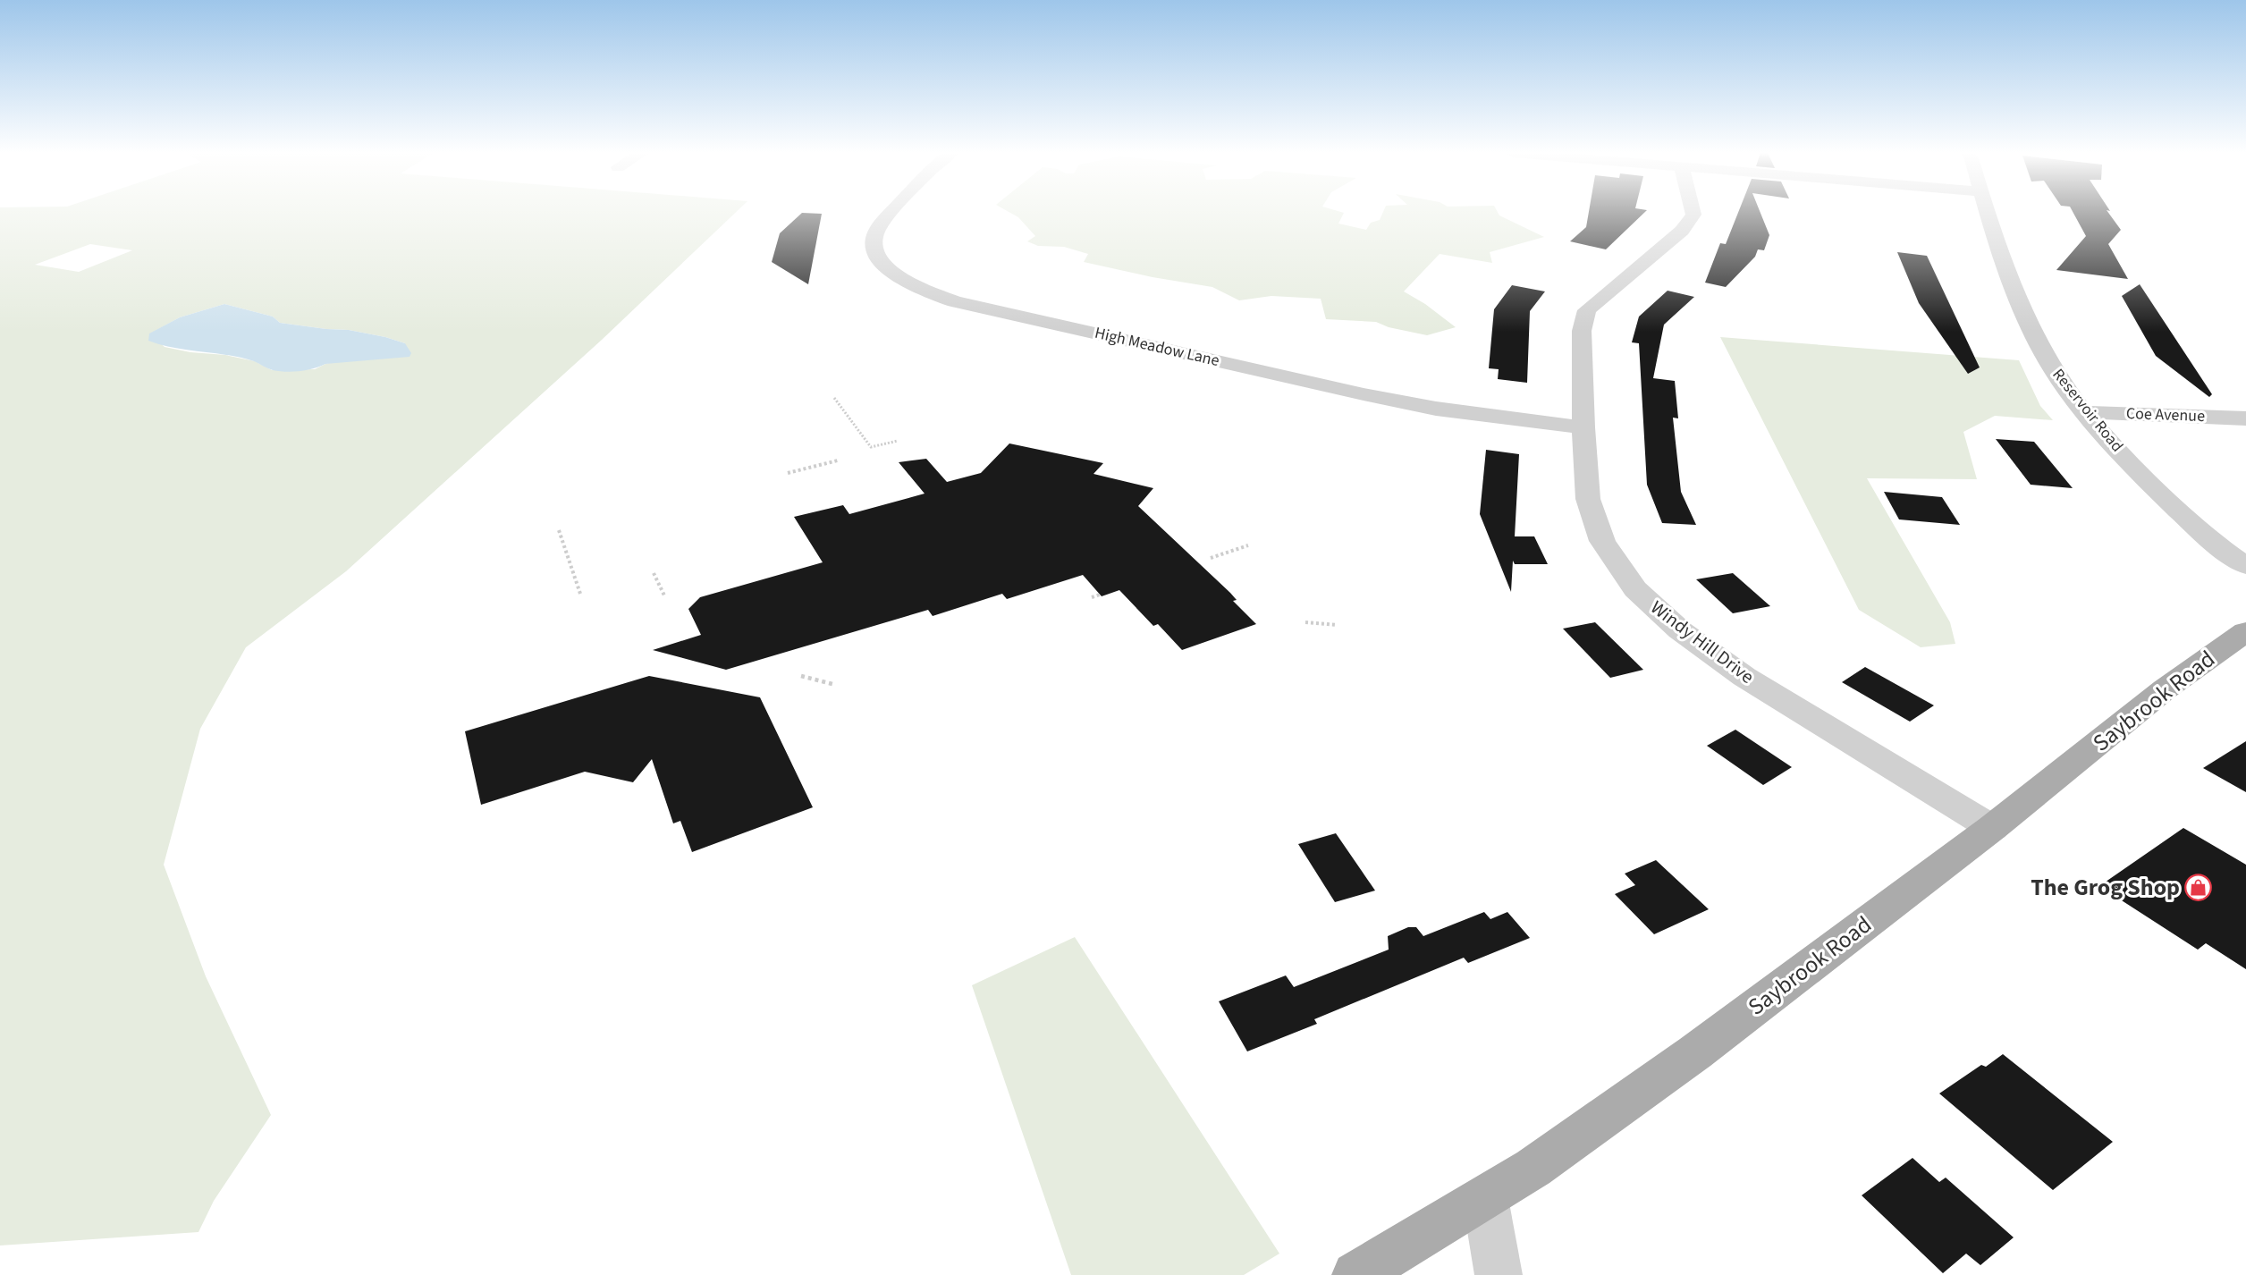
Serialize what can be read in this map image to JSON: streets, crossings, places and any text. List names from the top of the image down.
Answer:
{
  "streets": {
    "main road": ["Saybrook Road"],
    "street": [
      "High Meadow Lane",
      "Reservoir Road",
      "Coe Avenue",
      "Windy Hill Drive"
    ]
  },
  "crossings": [
    ["High Meadow Lane", "Windy Hill Drive"],
    ["Reservoir Road", "Coe Avenue"],
    ["Windy Hill Drive", "Saybrook Road"]
  ],
  "places": {
    "shop": ["The Grog Shop"]
  }
}
